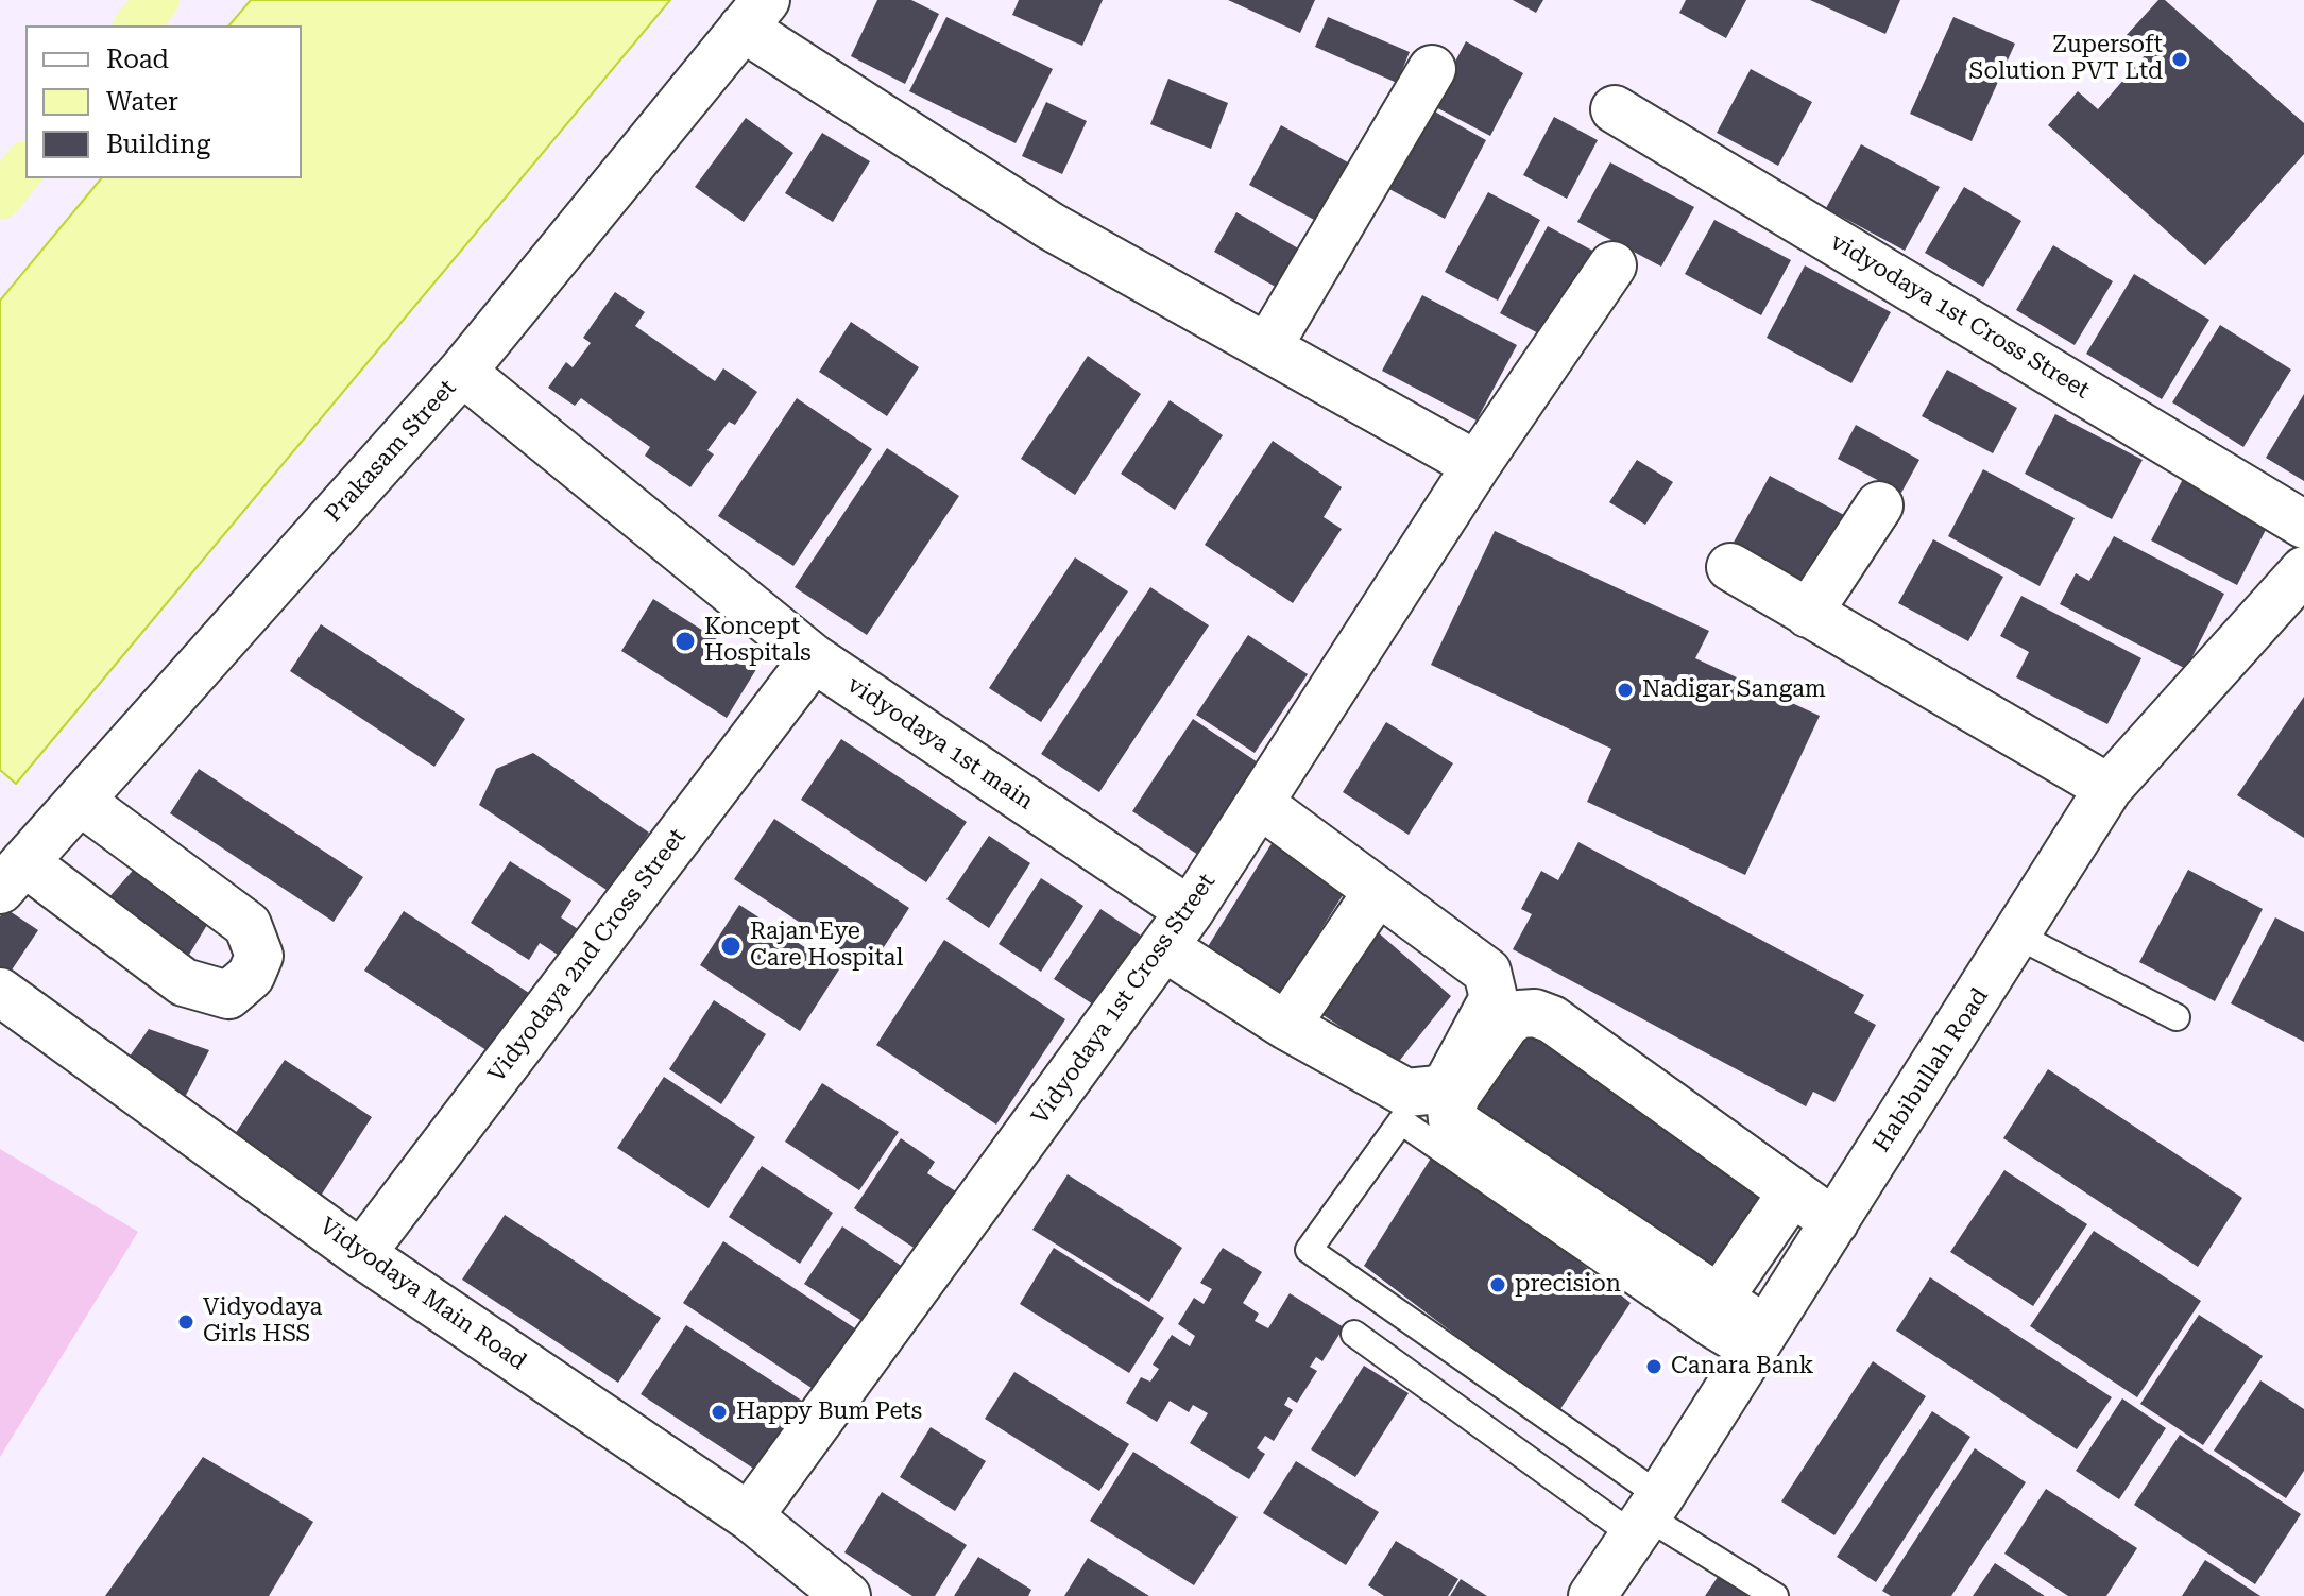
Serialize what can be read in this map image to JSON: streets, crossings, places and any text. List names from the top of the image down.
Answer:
{
  "streets": {
    "street": [
      "vidyodaya 1st Cross Street",
      "Prakasam Street",
      "vidyodaya 1st main",
      "Vidyodaya 2nd Cross Street",
      "Vidyodaya 1st Cross Street",
      "Habibullah Road",
      "Vidyodaya Main Road"
    ]
  },
  "crossings": [
    ["Prakasam Street", "vidyodaya 1st main"],
    ["vidyodaya 1st main", "Vidyodaya 2nd Cross Street"],
    ["vidyodaya 1st main", "Vidyodaya 1st Cross Street"],
    ["Vidyodaya 2nd Cross Street", "Vidyodaya Main Road"],
    ["Vidyodaya 1st Cross Street", "Vidyodaya Main Road"]
  ],
  "places": [
    "Zupersoft Solution PVT Ltd",
    "Koncept Hospitals",
    "Nadigar Sangam",
    "Rajan Eye Care Hospital",
    "precision",
    "Vidyodaya Girls HSS",
    "Canara Bank",
    "Happy Bum Pets"
  ],
  "legend": ["Road", "Water", "Building"]
}
